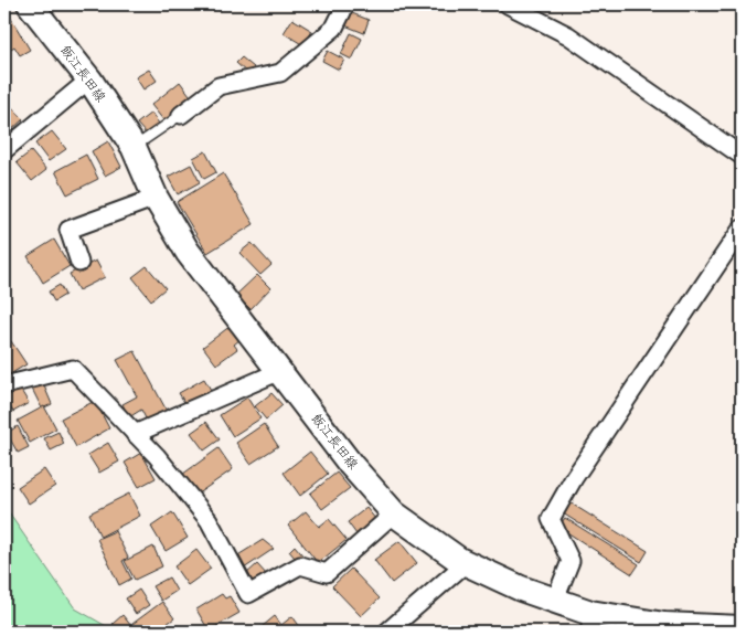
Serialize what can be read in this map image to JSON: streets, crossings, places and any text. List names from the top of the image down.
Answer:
{
  "streets": {
    "main road": ["飯江長田線"]
  }
}
